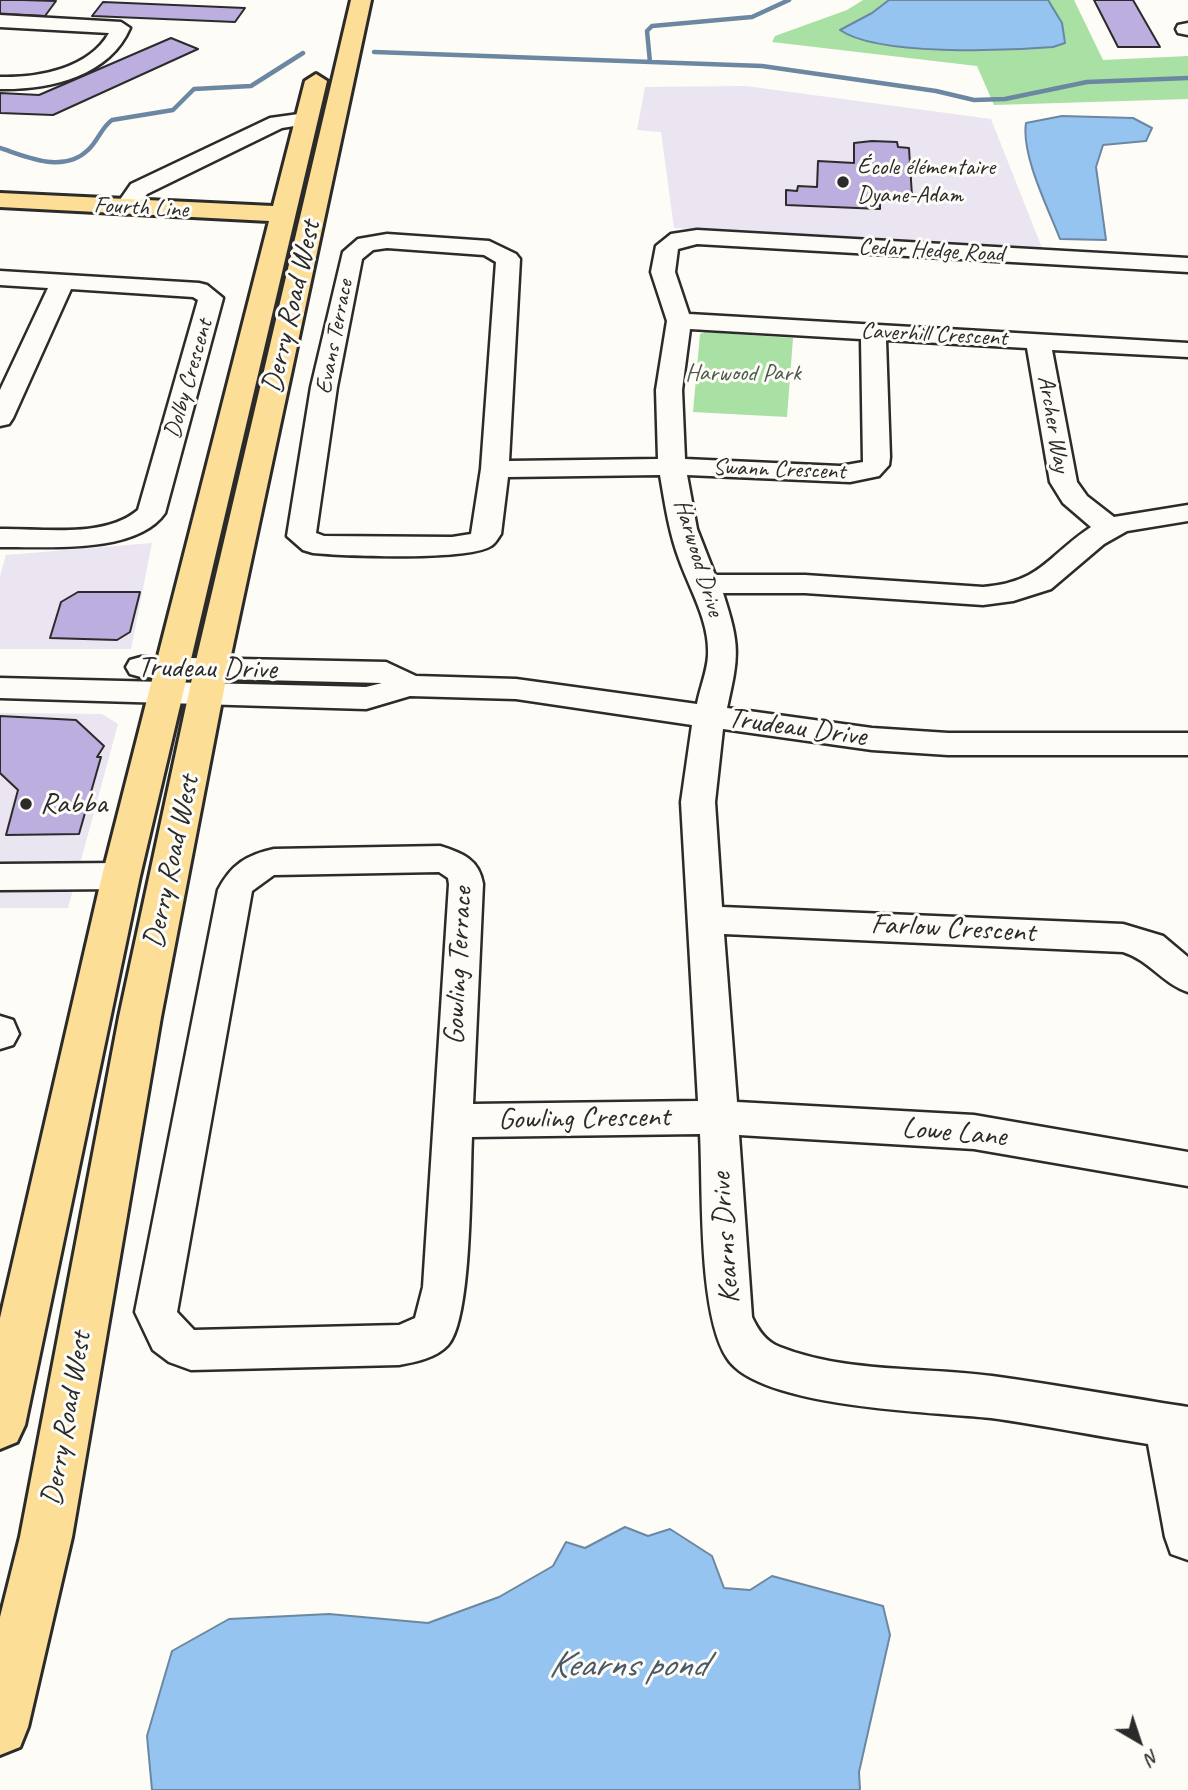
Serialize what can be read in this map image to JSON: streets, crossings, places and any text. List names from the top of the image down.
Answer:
{
  "streets": {
    "main road": ["Fourth Line", "Derry Road West"],
    "street": [
      "Cedar Hedge Road",
      "Caverhill Crescent",
      "Evans Terrace",
      "Dolby Crescent",
      "Archer Way",
      "Swann Crescent",
      "Harwood Drive",
      "Trudeau Drive",
      "Farlow Crescent",
      "Gowling Terrace",
      "Gowling Crescent",
      "Lowe Lane",
      "Kearns Drive"
    ]
  },
  "crossings": [
    ["Fourth Line", "Derry Road West"],
    ["Cedar Hedge Road", "Harwood Drive"],
    ["Derry Road West", "Trudeau Drive"],
    ["Caverhill Crescent", "Archer Way"],
    ["Caverhill Crescent", "Swann Crescent"],
    ["Caverhill Crescent", "Harwood Drive"],
    ["Swann Crescent", "Harwood Drive"],
    ["Harwood Drive", "Trudeau Drive"],
    ["Harwood Drive", "Kearns Drive"],
    ["Trudeau Drive", "Kearns Drive"],
    ["Farlow Crescent", "Kearns Drive"],
    ["Gowling Terrace", "Gowling Crescent"],
    ["Gowling Crescent", "Lowe Lane"],
    ["Gowling Crescent", "Kearns Drive"],
    ["Lowe Lane", "Kearns Drive"]
  ],
  "water": ["Kearns pond"],
  "parks": ["Harwood Park"],
  "places": ["École élémentaire Dyane-Adam", "Rabba"],
  "north": "bottom right"
}
